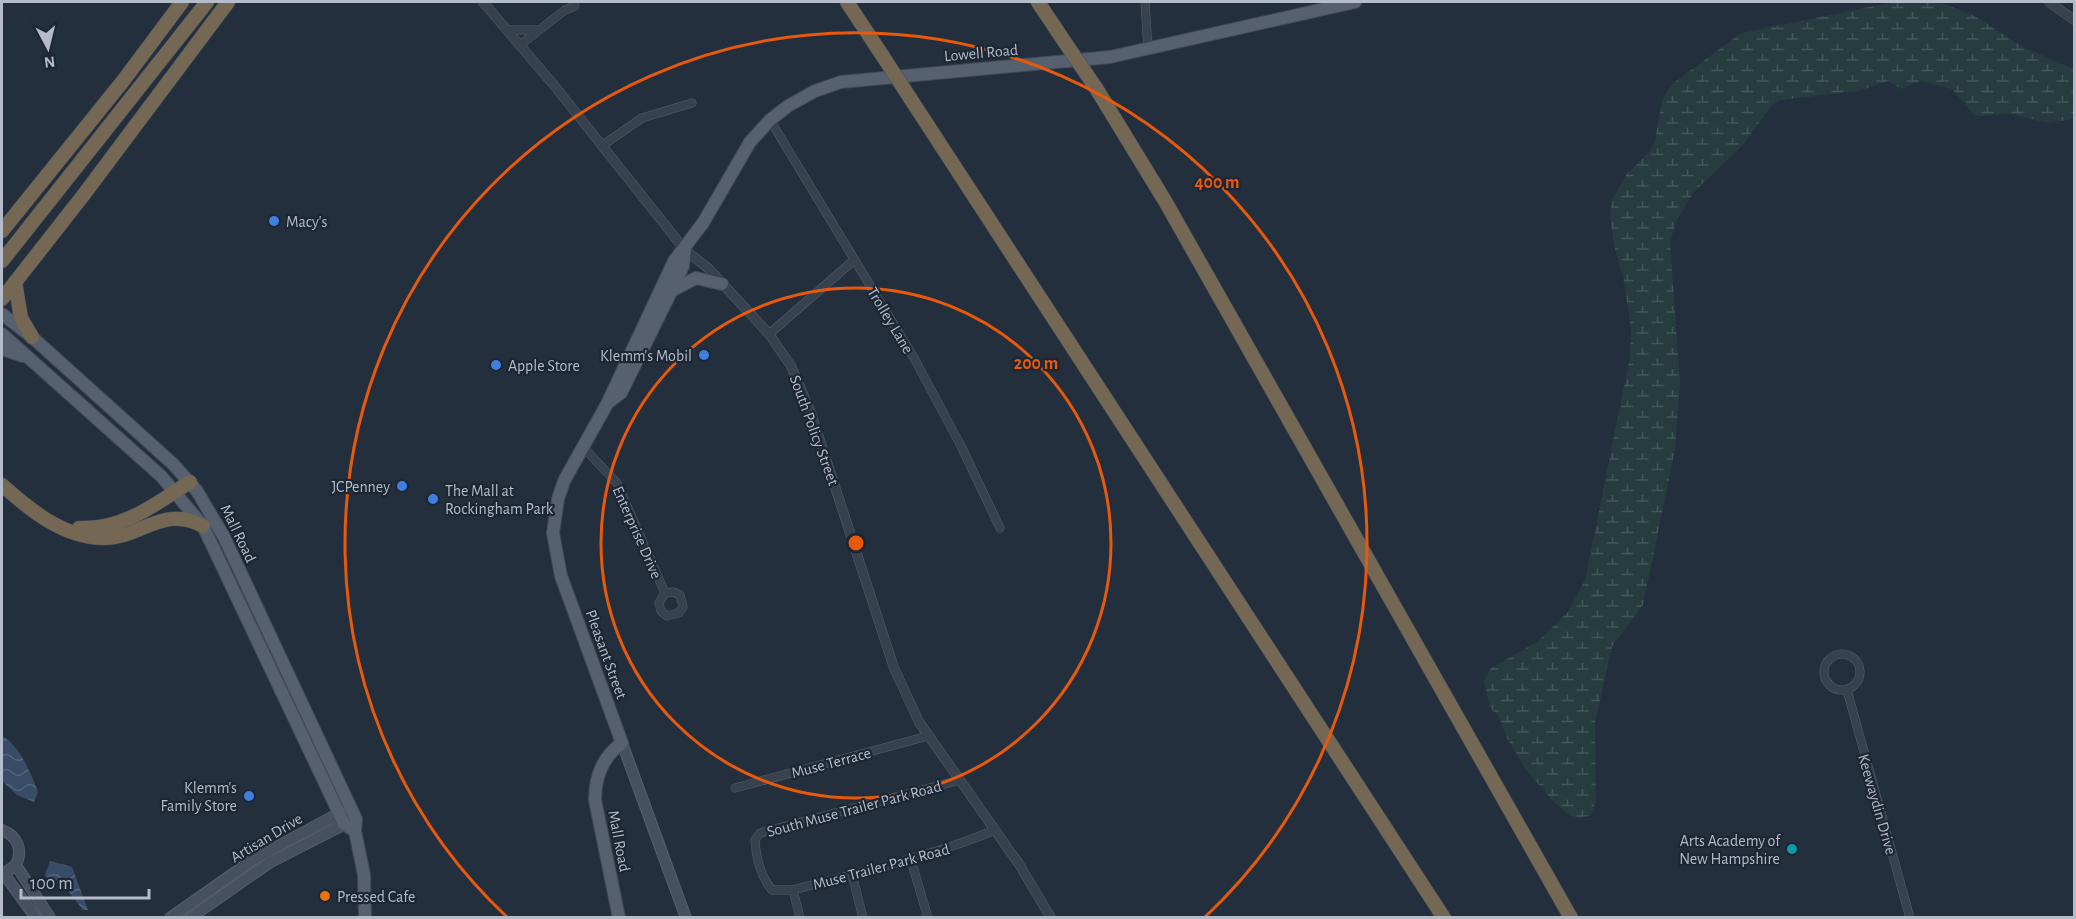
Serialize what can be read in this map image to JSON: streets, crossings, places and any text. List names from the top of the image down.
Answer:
{
  "streets": {
    "main road": [
      "Lowell Road",
      "Mall Road",
      "Pleasant Street",
      "Artisan Drive"
    ],
    "street": [
      "Trolley Lane",
      "South Policy Street",
      "Enterprise Drive",
      "Muse Terrace",
      "Keewaydin Drive",
      "South Muse Trailer Park Road",
      "Muse Trailer Park Road"
    ]
  },
  "crossings": [
    ["Lowell Road", "Trolley Lane"],
    ["Lowell Road", "South Policy Street"],
    ["Lowell Road", "Pleasant Street"],
    ["South Policy Street", "Pleasant Street"],
    ["South Policy Street", "Muse Terrace"],
    ["South Policy Street", "South Muse Trailer Park Road"],
    ["South Policy Street", "Muse Trailer Park Road"],
    ["Enterprise Drive", "Pleasant Street"],
    ["Mall Road", "Pleasant Street"],
    ["Mall Road", "Artisan Drive"],
    ["South Muse Trailer Park Road", "Muse Trailer Park Road"]
  ],
  "places": [
    "Macy's",
    "Klemm's Mobil",
    "Apple Store",
    "JCPenney",
    "The Mall at Rockingham Park",
    "Klemm's Family Store",
    "Arts Academy of New Hampshire",
    "Pressed Cafe"
  ],
  "scale_bar": "100 m",
  "north": "bottom",
  "rings": ["400 m", "200 m"]
}
